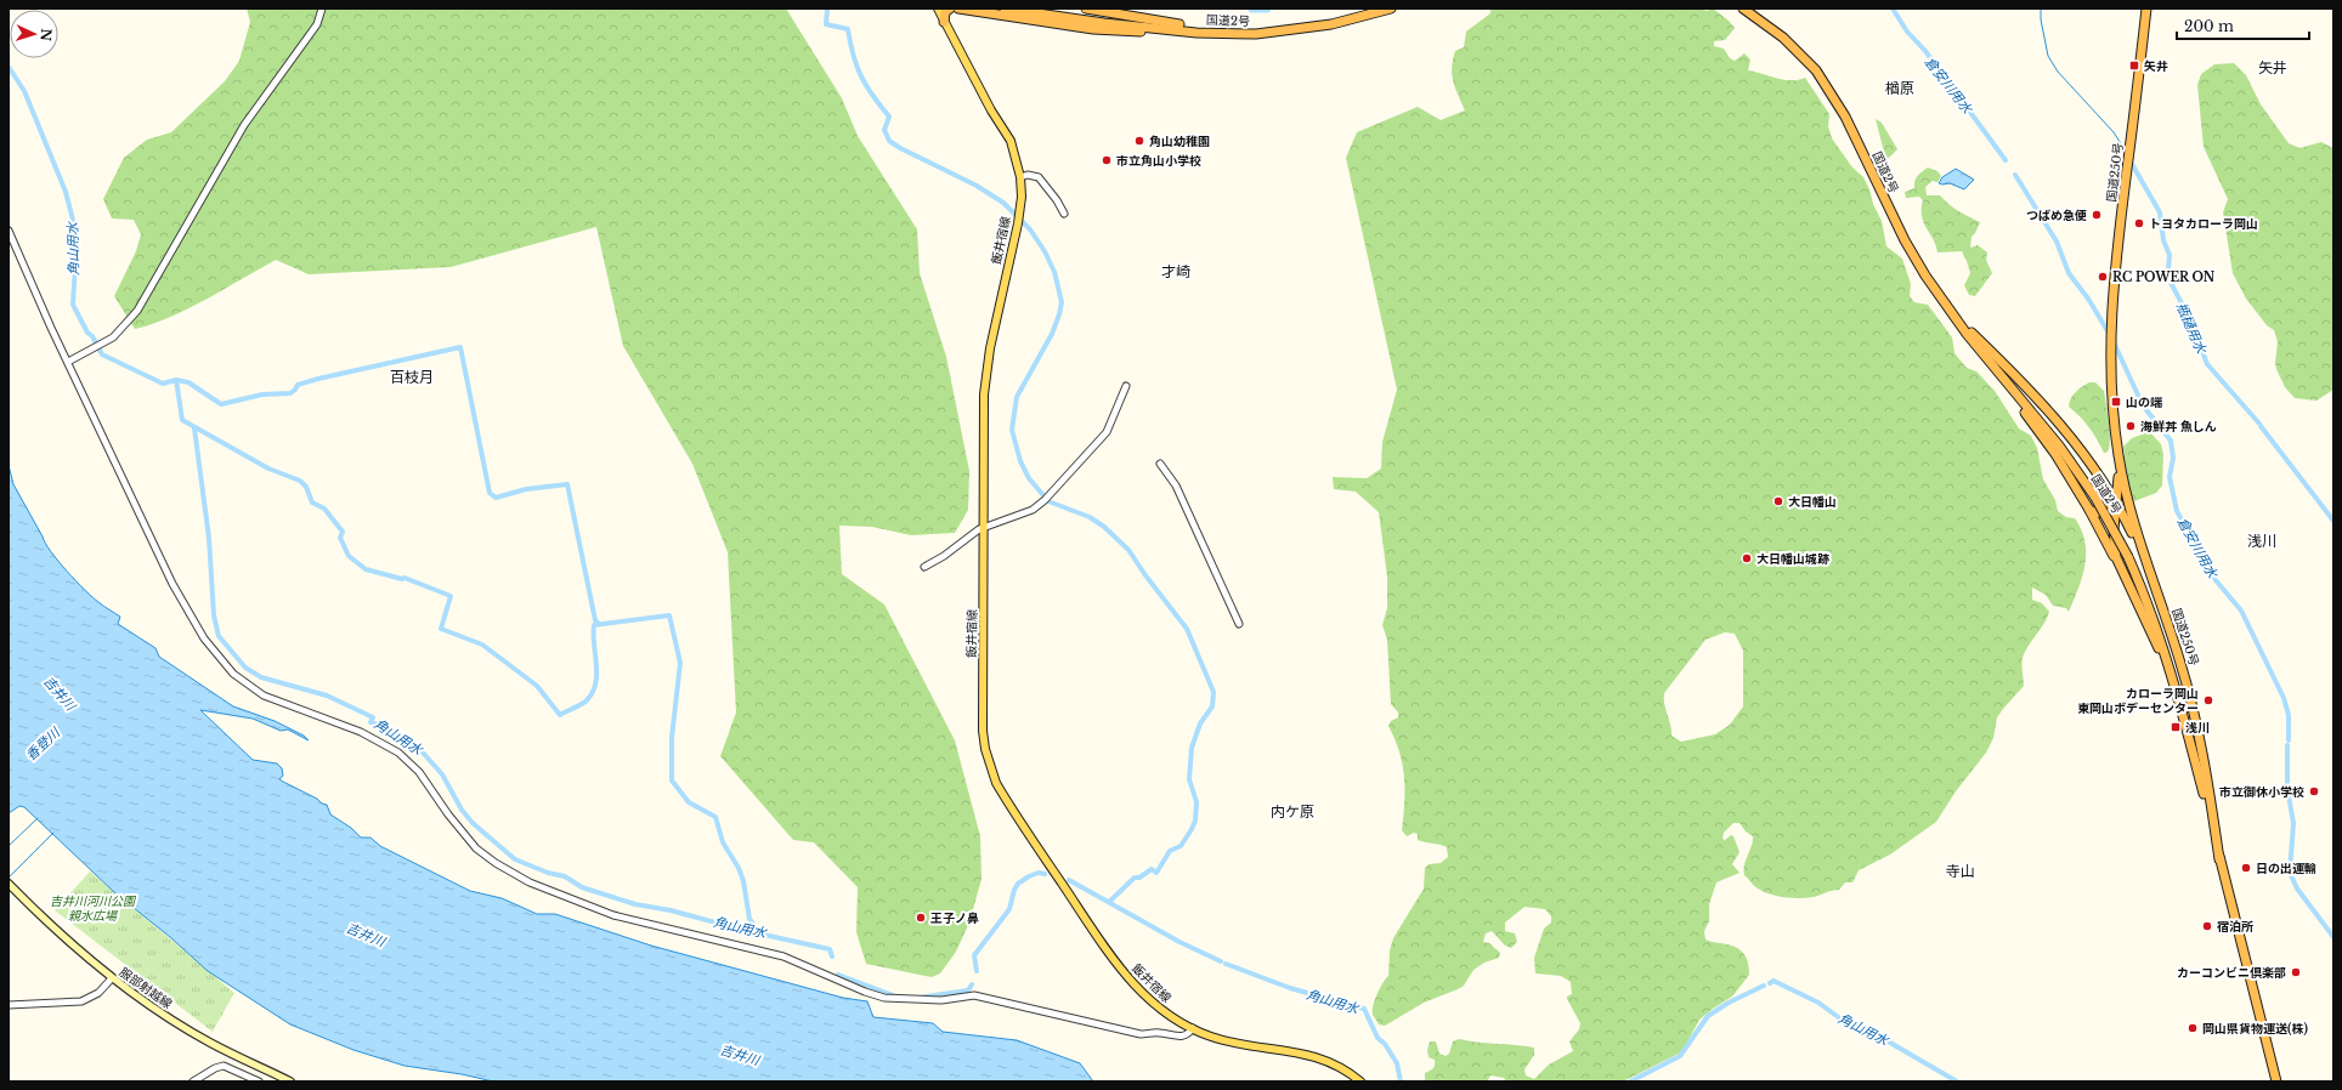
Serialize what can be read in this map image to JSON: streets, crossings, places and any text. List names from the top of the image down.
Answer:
{
  "streets": {
    "highway": ["国道2号", "国道250号"],
    "main road": ["飯井宿線", "服部射越線"]
  },
  "crossings": [
    ["国道2号", "国道250号"]
  ],
  "districts": [
    "矢井",
    "楢原",
    "才崎",
    "百枝月",
    "浅川",
    "内ケ原",
    "寺山"
  ],
  "water": [
    "倉安川用水",
    "角山用水",
    "瓶樋用水",
    "吉井川",
    "香登川"
  ],
  "parks": ["吉井川河川公園 親水広場"],
  "places": {
    "transit": ["矢井", "山の端", "浅川"],
    "other": [
      "角山幼稚園",
      "市立角山小学校",
      "つばめ急便",
      "トヨタカローラ岡山",
      "RC POWER ON",
      "海鮮丼 魚しん",
      "大日幡山",
      "大日幡山城跡",
      "カローラ岡山 東岡山ボデーセンター",
      "市立御休小学校",
      "日の出運輸",
      "王子ノ鼻",
      "宿泊所",
      "カーコンビニ倶楽部",
      "岡山県貨物運送(株)"
    ]
  },
  "scale_bar": "200 m",
  "north": "right"
}
